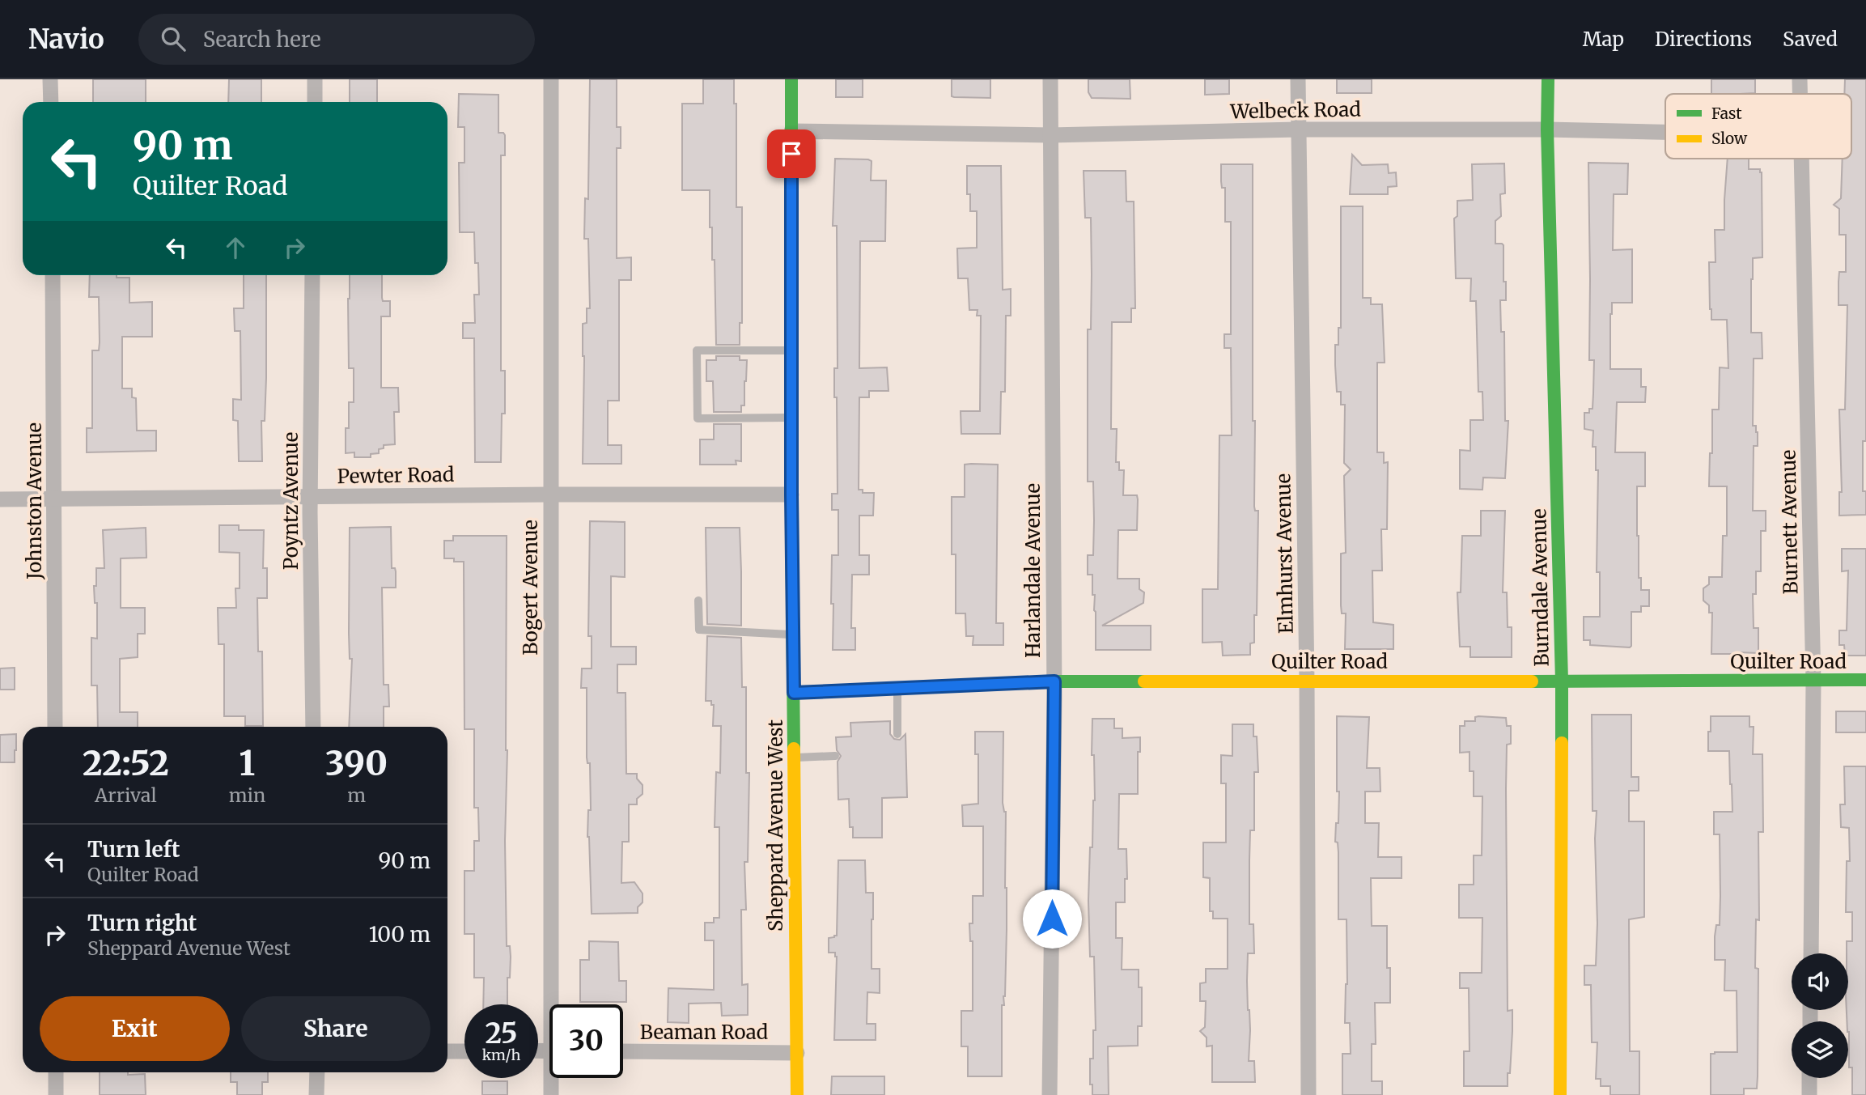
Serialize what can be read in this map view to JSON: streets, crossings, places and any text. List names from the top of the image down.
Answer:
{
  "streets": {
    "street": [
      "Welbeck Road",
      "Pewter Road",
      "Johnston Avenue",
      "Poyntz Avenue",
      "Burnett Avenue",
      "Elmhurst Avenue",
      "Harlandale Avenue",
      "Bogert Avenue",
      "Burndale Avenue",
      "Quilter Road",
      "Sheppard Avenue West",
      "Beaman Road"
    ]
  },
  "crossings": [
    ["Welbeck Road", "Elmhurst Avenue"],
    ["Welbeck Road", "Harlandale Avenue"],
    ["Welbeck Road", "Burndale Avenue"],
    ["Welbeck Road", "Sheppard Avenue West"],
    ["Pewter Road", "Johnston Avenue"],
    ["Pewter Road", "Poyntz Avenue"],
    ["Pewter Road", "Bogert Avenue"],
    ["Pewter Road", "Sheppard Avenue West"],
    ["Burnett Avenue", "Quilter Road"],
    ["Elmhurst Avenue", "Quilter Road"],
    ["Harlandale Avenue", "Quilter Road"],
    ["Burndale Avenue", "Quilter Road"],
    ["Quilter Road", "Sheppard Avenue West"],
    ["Sheppard Avenue West", "Beaman Road"]
  ],
  "legend": ["Fast", "Slow"],
  "page": {
    "header": "Navio",
    "search": "Search here",
    "nav": ["Map", "Directions", "Saved"],
    "turn": ["90 m", "Quilter Road"],
    "eta": [
      "22:52",
      "Arrival",
      "1",
      "min",
      "390",
      "m"
    ],
    "list": [
      {
        "name": "Turn left",
        "note": "Quilter Road",
        "value": "90 m"
      },
      {
        "name": "Turn right",
        "note": "Sheppard Avenue West",
        "value": "100 m"
      }
    ],
    "buttons": ["Exit", "Share"],
    "speed": "25 km/h",
    "limit": "30"
  }
}
